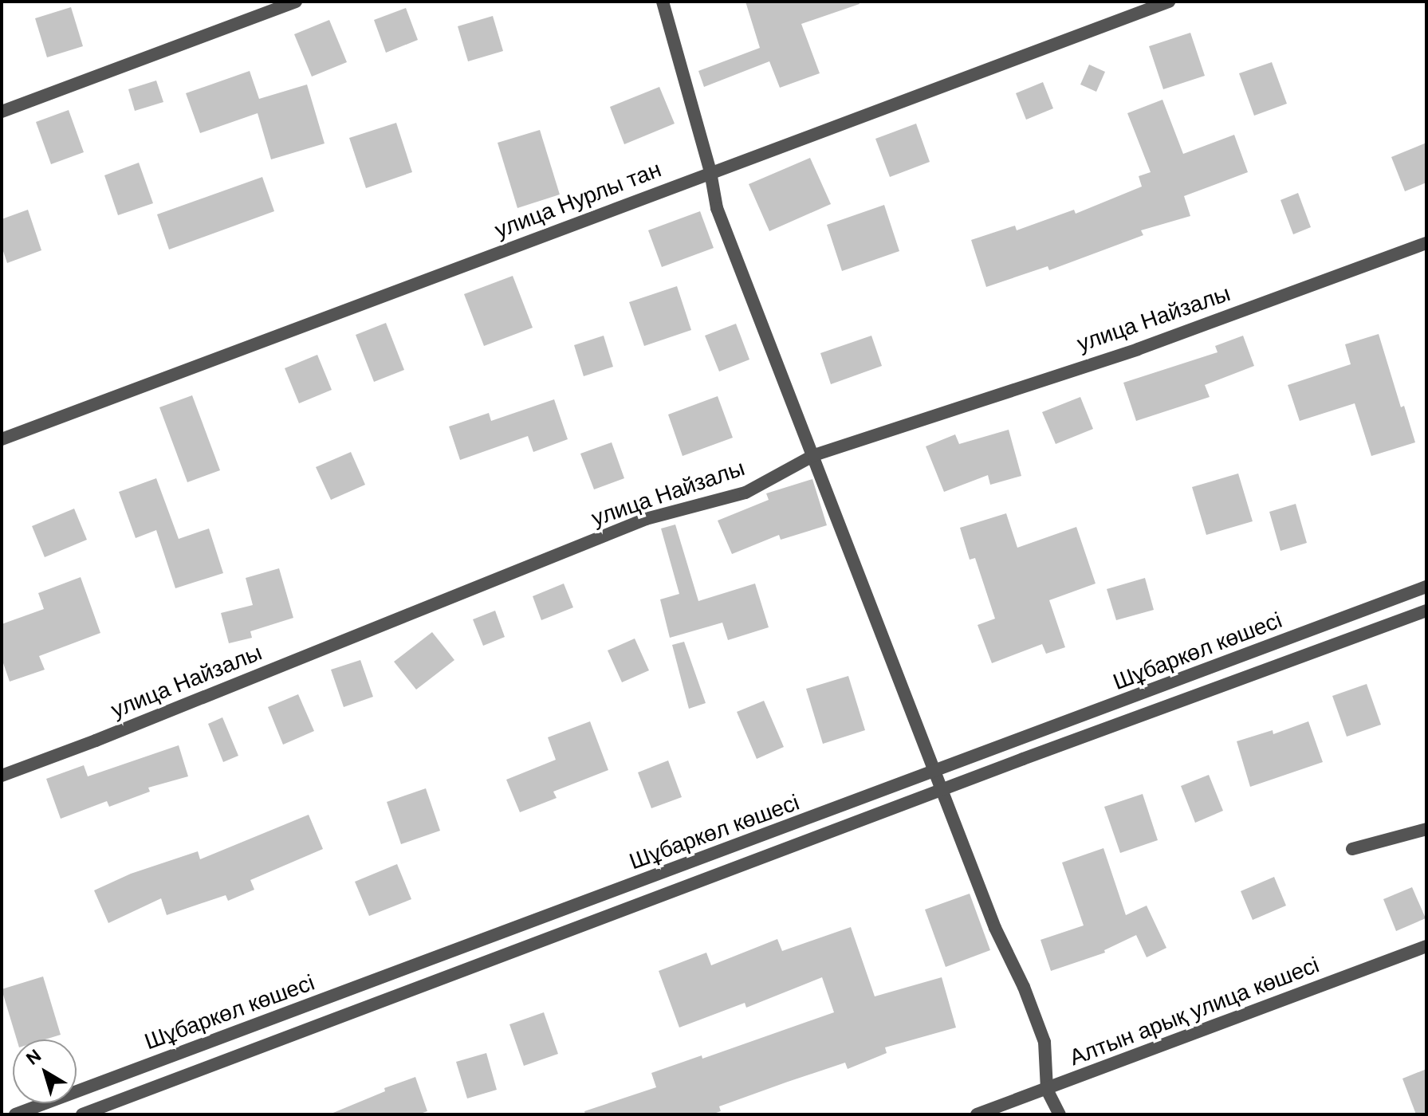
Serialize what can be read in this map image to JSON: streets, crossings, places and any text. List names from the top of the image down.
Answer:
{
  "streets": {
    "street": [
      "улица Нурлы тан",
      "улица Найзалы",
      "Шұбаркөл көшесі",
      "Алтын арық улица көшесі"
    ]
  },
  "north": "top left"
}
